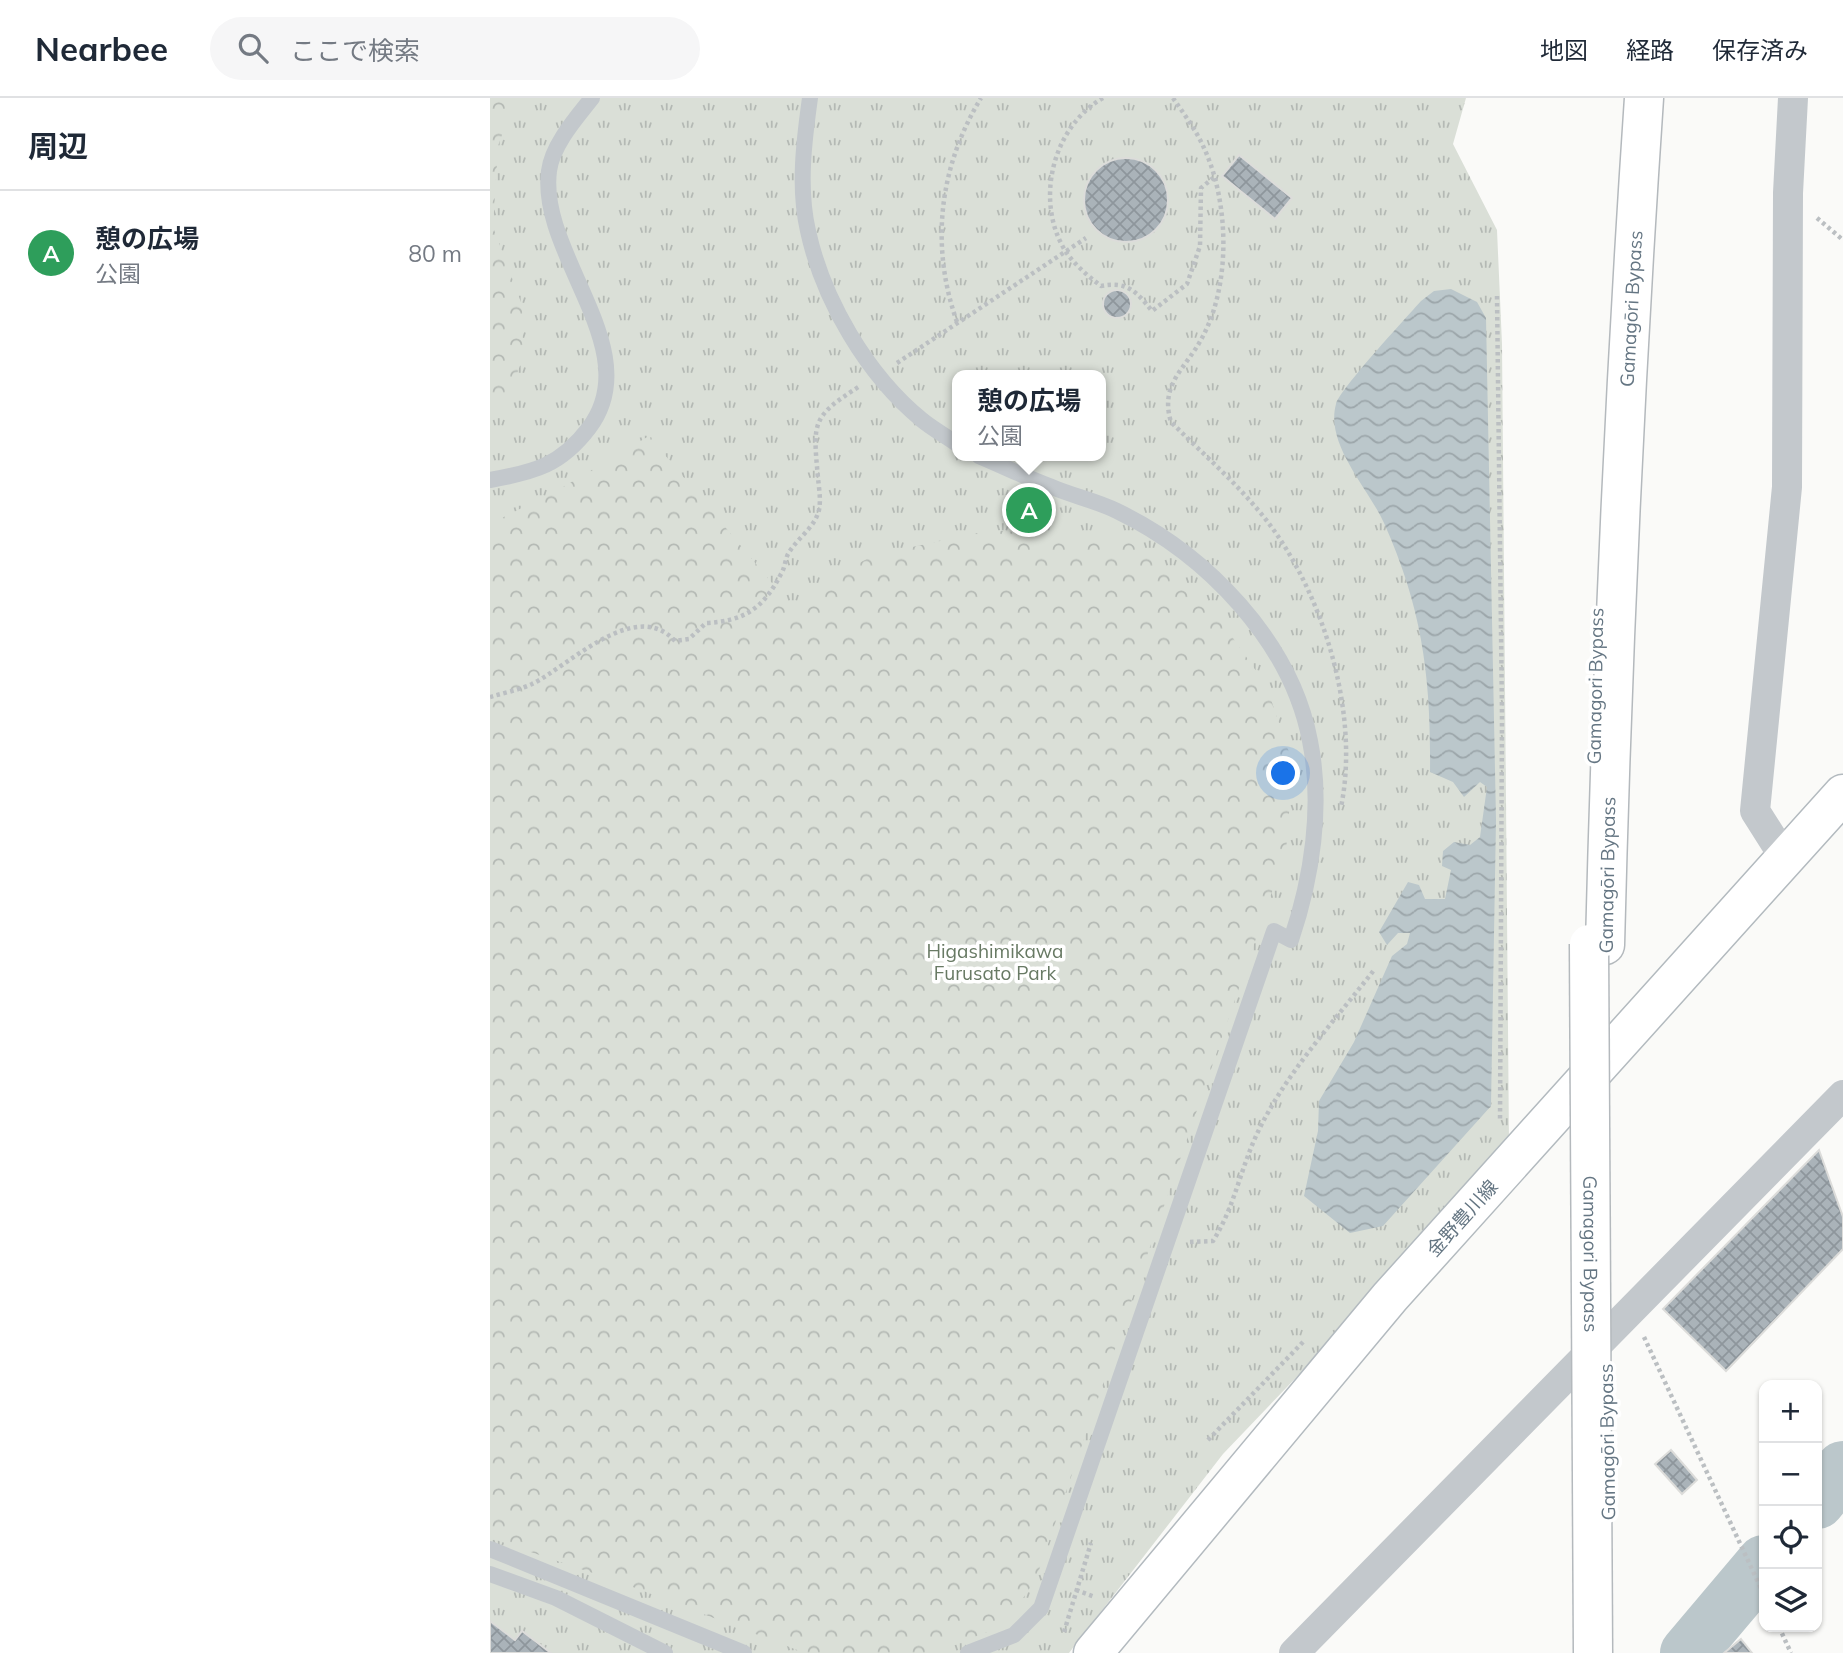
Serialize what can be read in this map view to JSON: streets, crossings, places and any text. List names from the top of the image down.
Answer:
{
  "streets": {
    "main road": ["Gamagōri Bypass", "Gamagori Bypass", "金野豊川線"]
  },
  "crossings": [
    ["Gamagōri Bypass", "Gamagori Bypass"]
  ],
  "parks": ["Higashimikawa Furusato Park"],
  "page": {
    "header": "Nearbee",
    "search": "ここで検索",
    "nav": ["地図", "経路", "保存済み"],
    "heading": "周辺",
    "list": [
      {
        "mark": "A",
        "name": "憩の広場",
        "note": "公園",
        "value": "80 m"
      }
    ],
    "popup": ["憩の広場", "公園"],
    "pins": "A",
    "map_buttons": ["+", "−"]
  }
}
